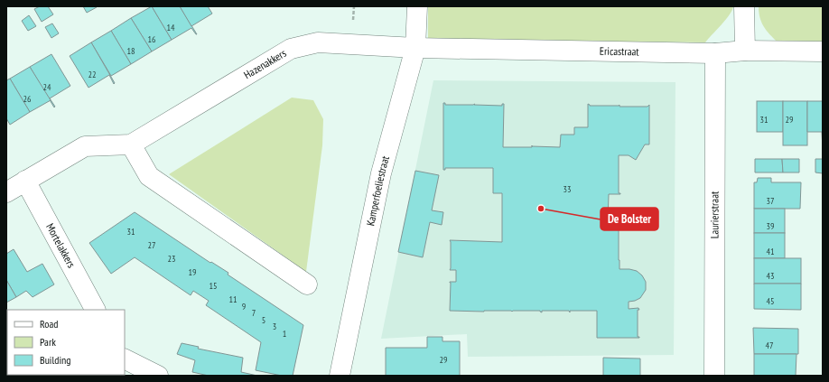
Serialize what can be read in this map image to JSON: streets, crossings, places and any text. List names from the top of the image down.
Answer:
{
  "streets": {
    "street": [
      "Ericastraat",
      "Hazenakkers",
      "Kamperfoeliestraat",
      "Laurierstraat",
      "Mortelakkers"
    ]
  },
  "crossings": [
    ["Ericastraat", "Hazenakkers"],
    ["Ericastraat", "Kamperfoeliestraat"],
    ["Ericastraat", "Laurierstraat"],
    ["Hazenakkers", "Kamperfoeliestraat"],
    ["Hazenakkers", "Mortelakkers"]
  ],
  "places": ["De Bolster"],
  "house_numbers": [
    "14",
    "16",
    "18",
    "22",
    "24",
    "26",
    "31",
    "29",
    "33",
    "37",
    "39",
    "31",
    "27",
    "41",
    "23",
    "19",
    "43",
    "15",
    "11",
    "45",
    "9",
    "7",
    "5",
    "3",
    "1",
    "47",
    "29"
  ],
  "legend": ["Road", "Park", "Building"]
}
